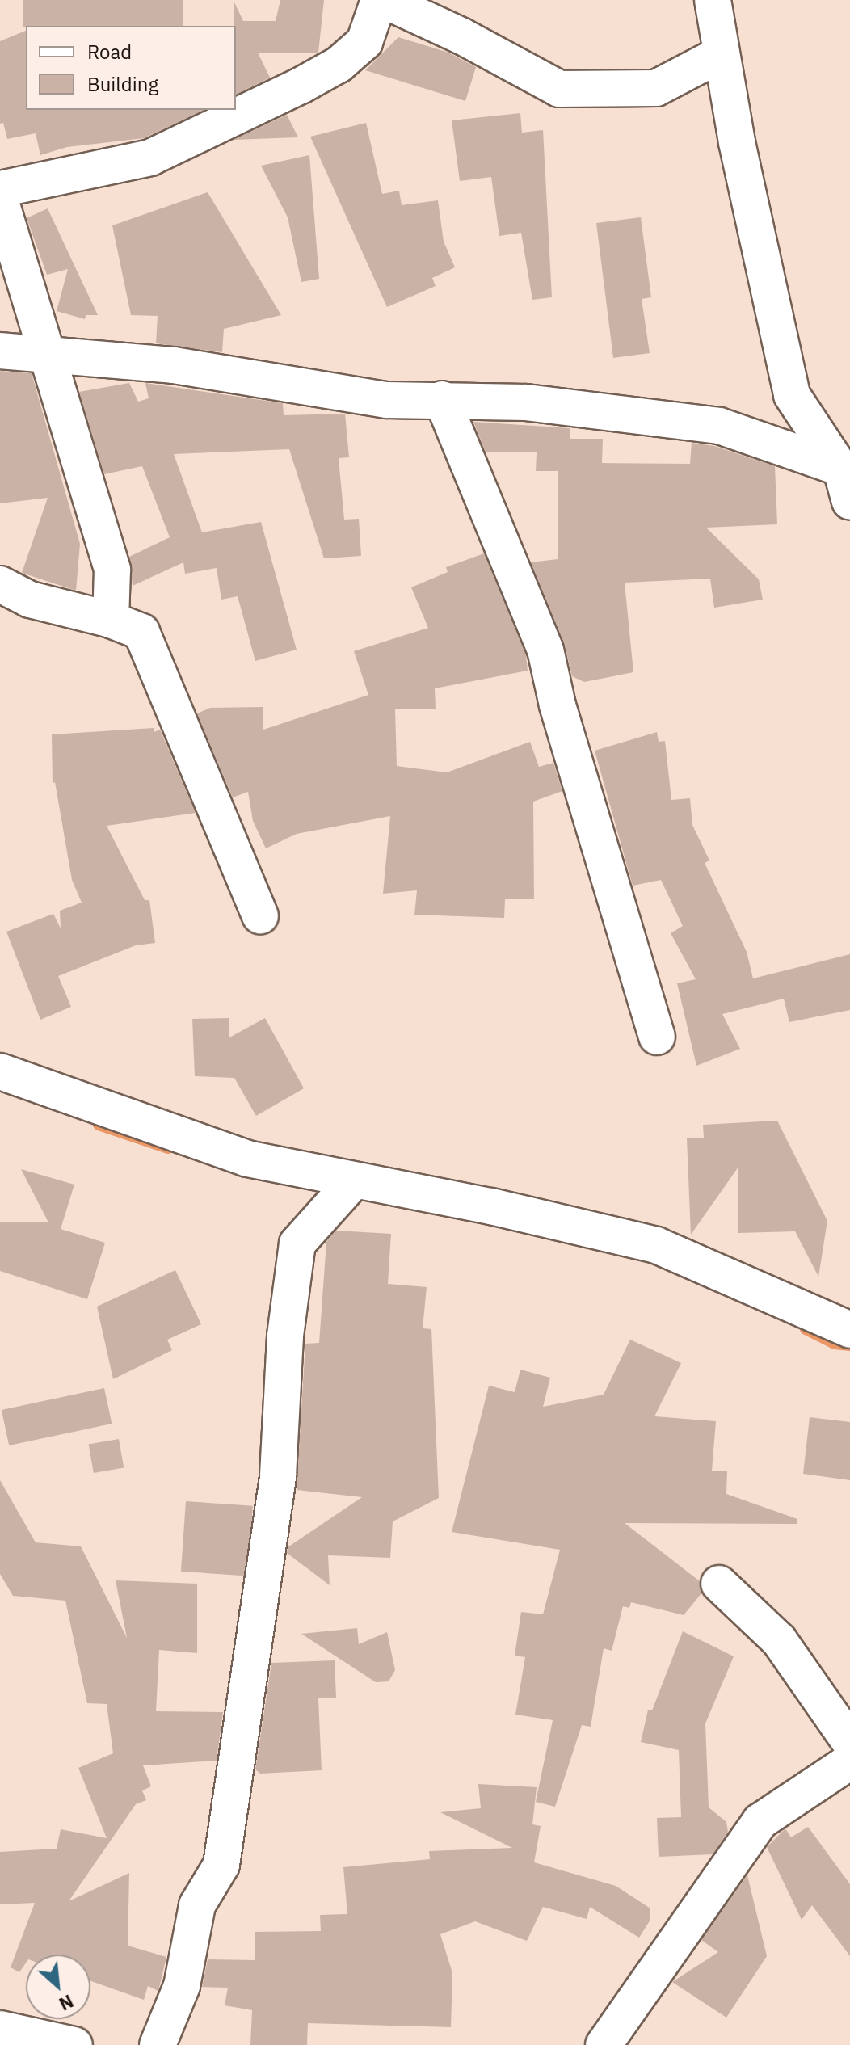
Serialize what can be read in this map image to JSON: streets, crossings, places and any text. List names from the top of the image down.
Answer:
{
  "legend": ["Road", "Building"],
  "north": "bottom right"
}
